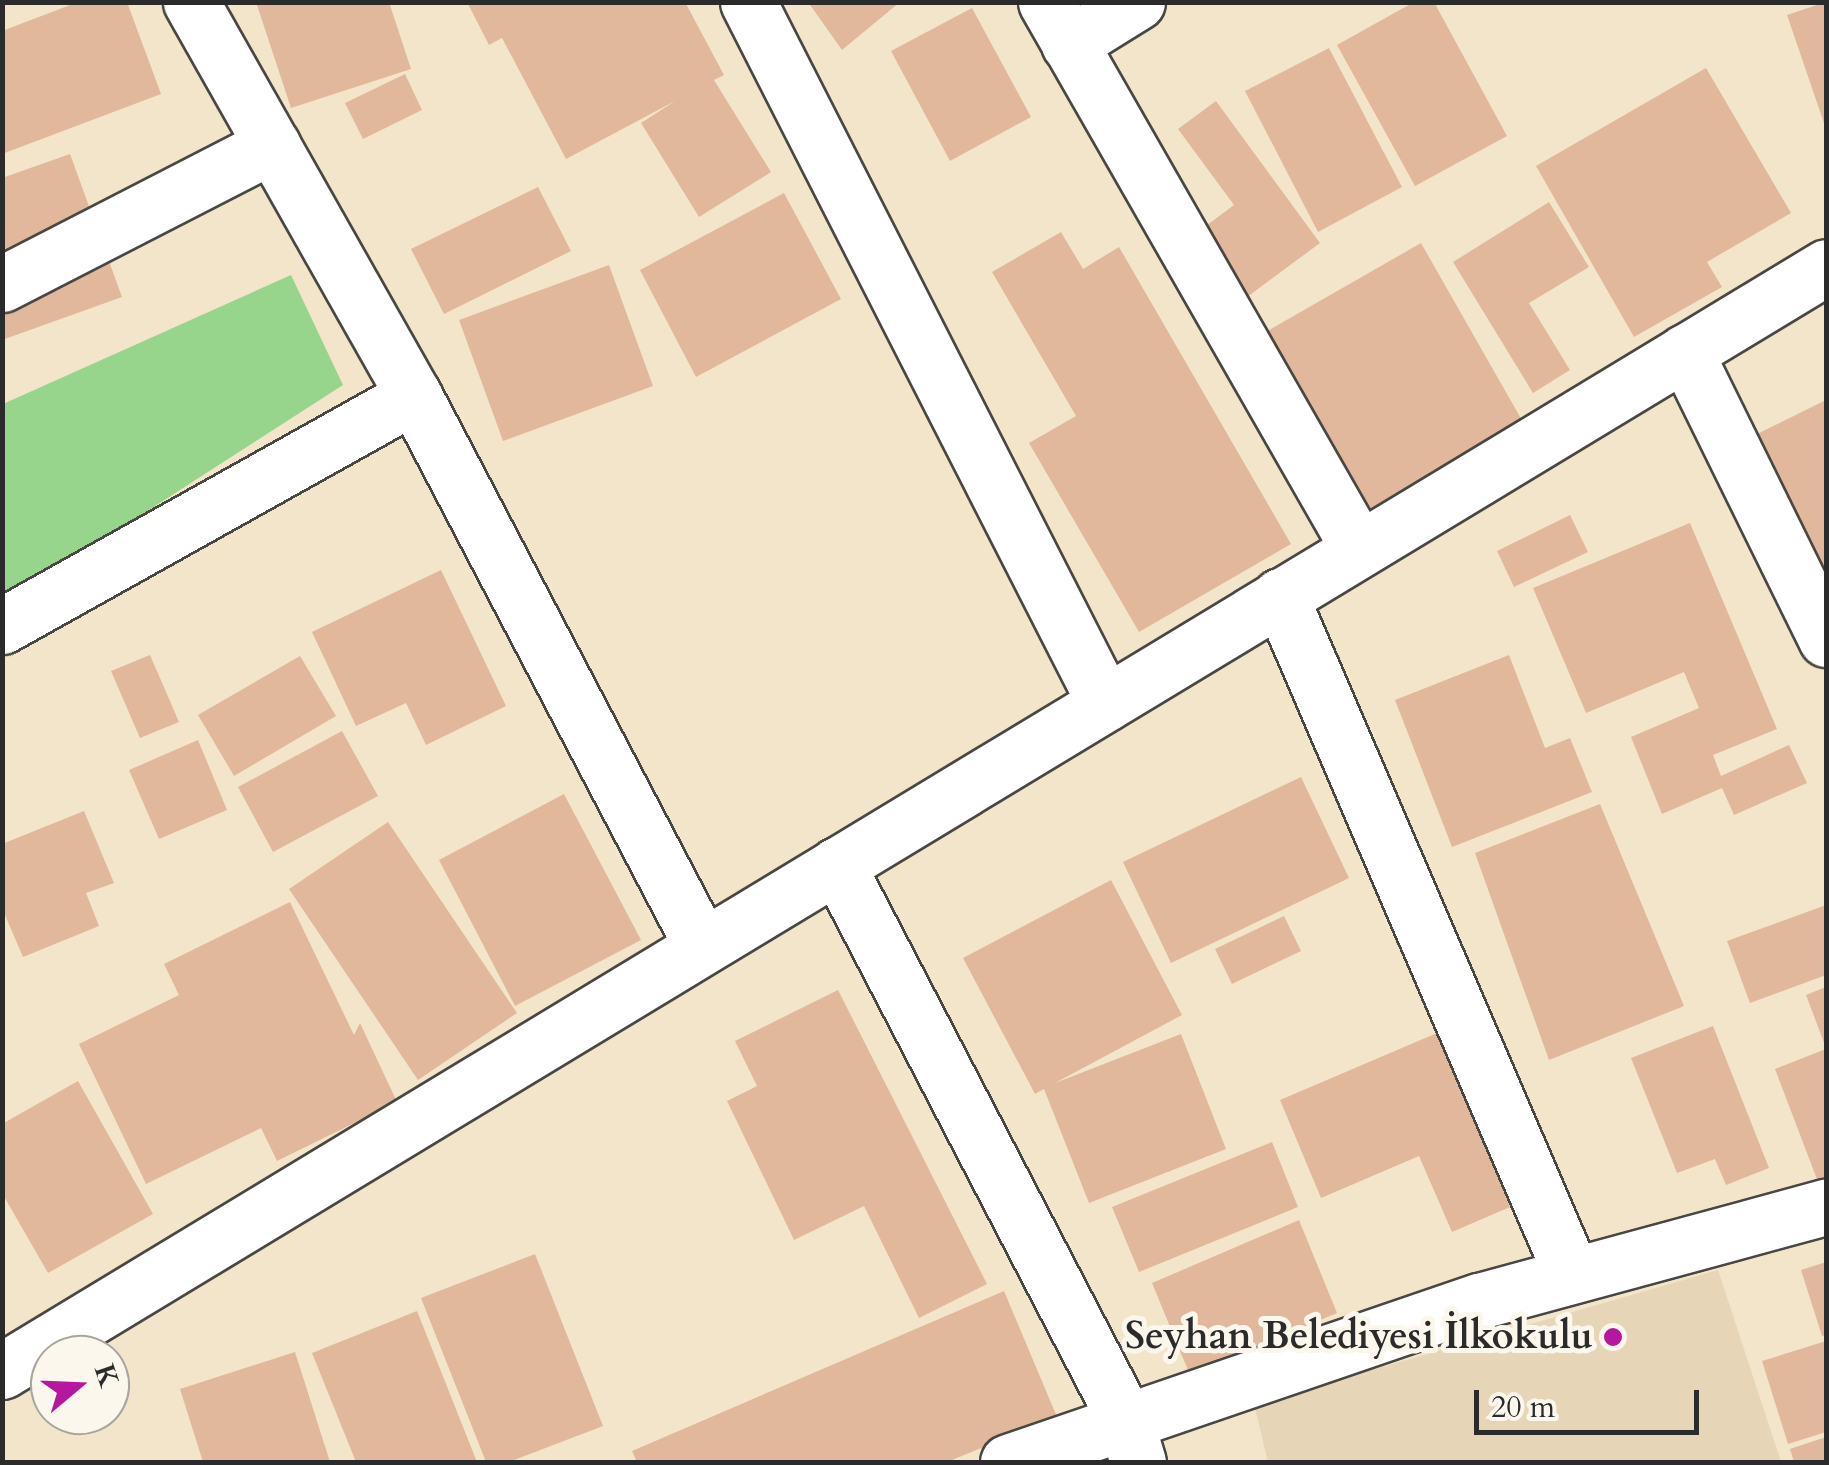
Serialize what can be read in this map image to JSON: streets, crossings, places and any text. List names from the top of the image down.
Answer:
{
  "places": ["Seyhan Belediyesi İlkokulu"],
  "scale_bar": "20 m",
  "north": "right"
}
